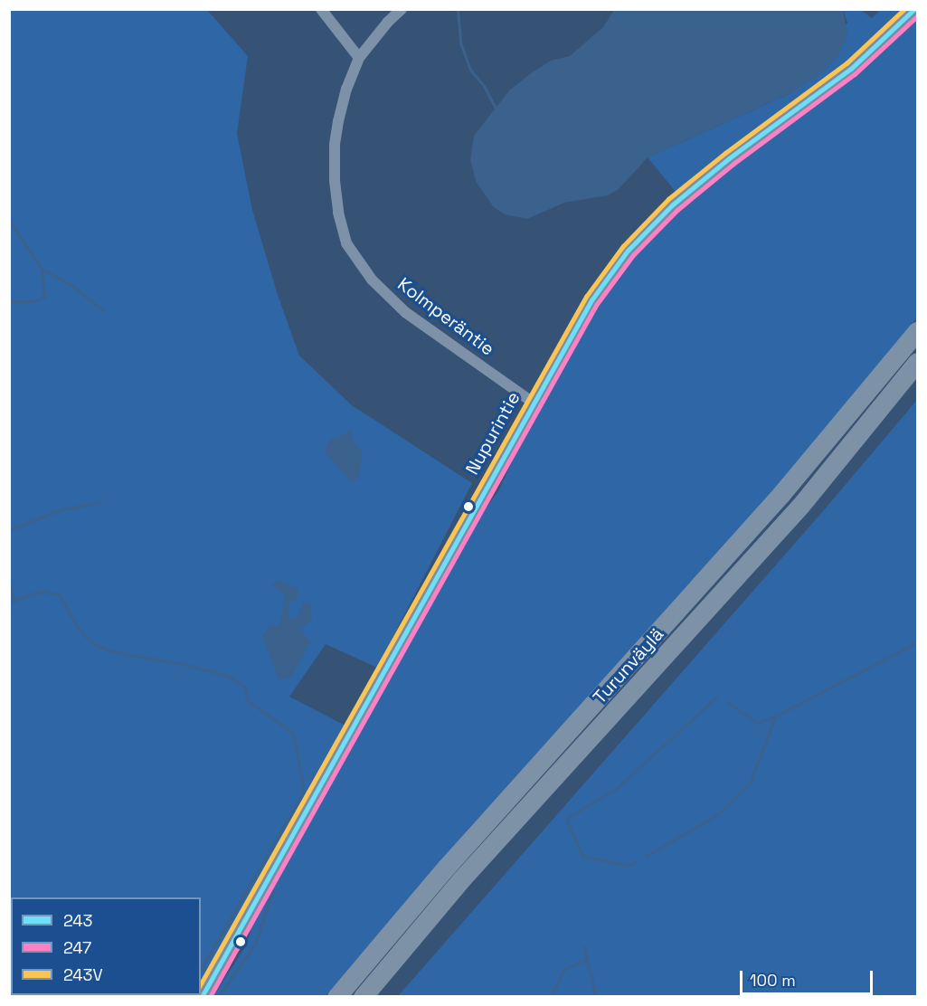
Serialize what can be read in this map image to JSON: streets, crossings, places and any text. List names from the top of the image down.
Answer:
{
  "streets": {
    "highway": ["Turunväylä"],
    "main road": ["Nupurintie"],
    "street": ["Kolmperäntie"]
  },
  "crossings": [
    ["Kolmperäntie", "Nupurintie"]
  ],
  "lines": ["transit line 243", "transit line 243V", "transit line 247"],
  "legend": ["243", "247", "243V"],
  "scale_bar": "100 m"
}
